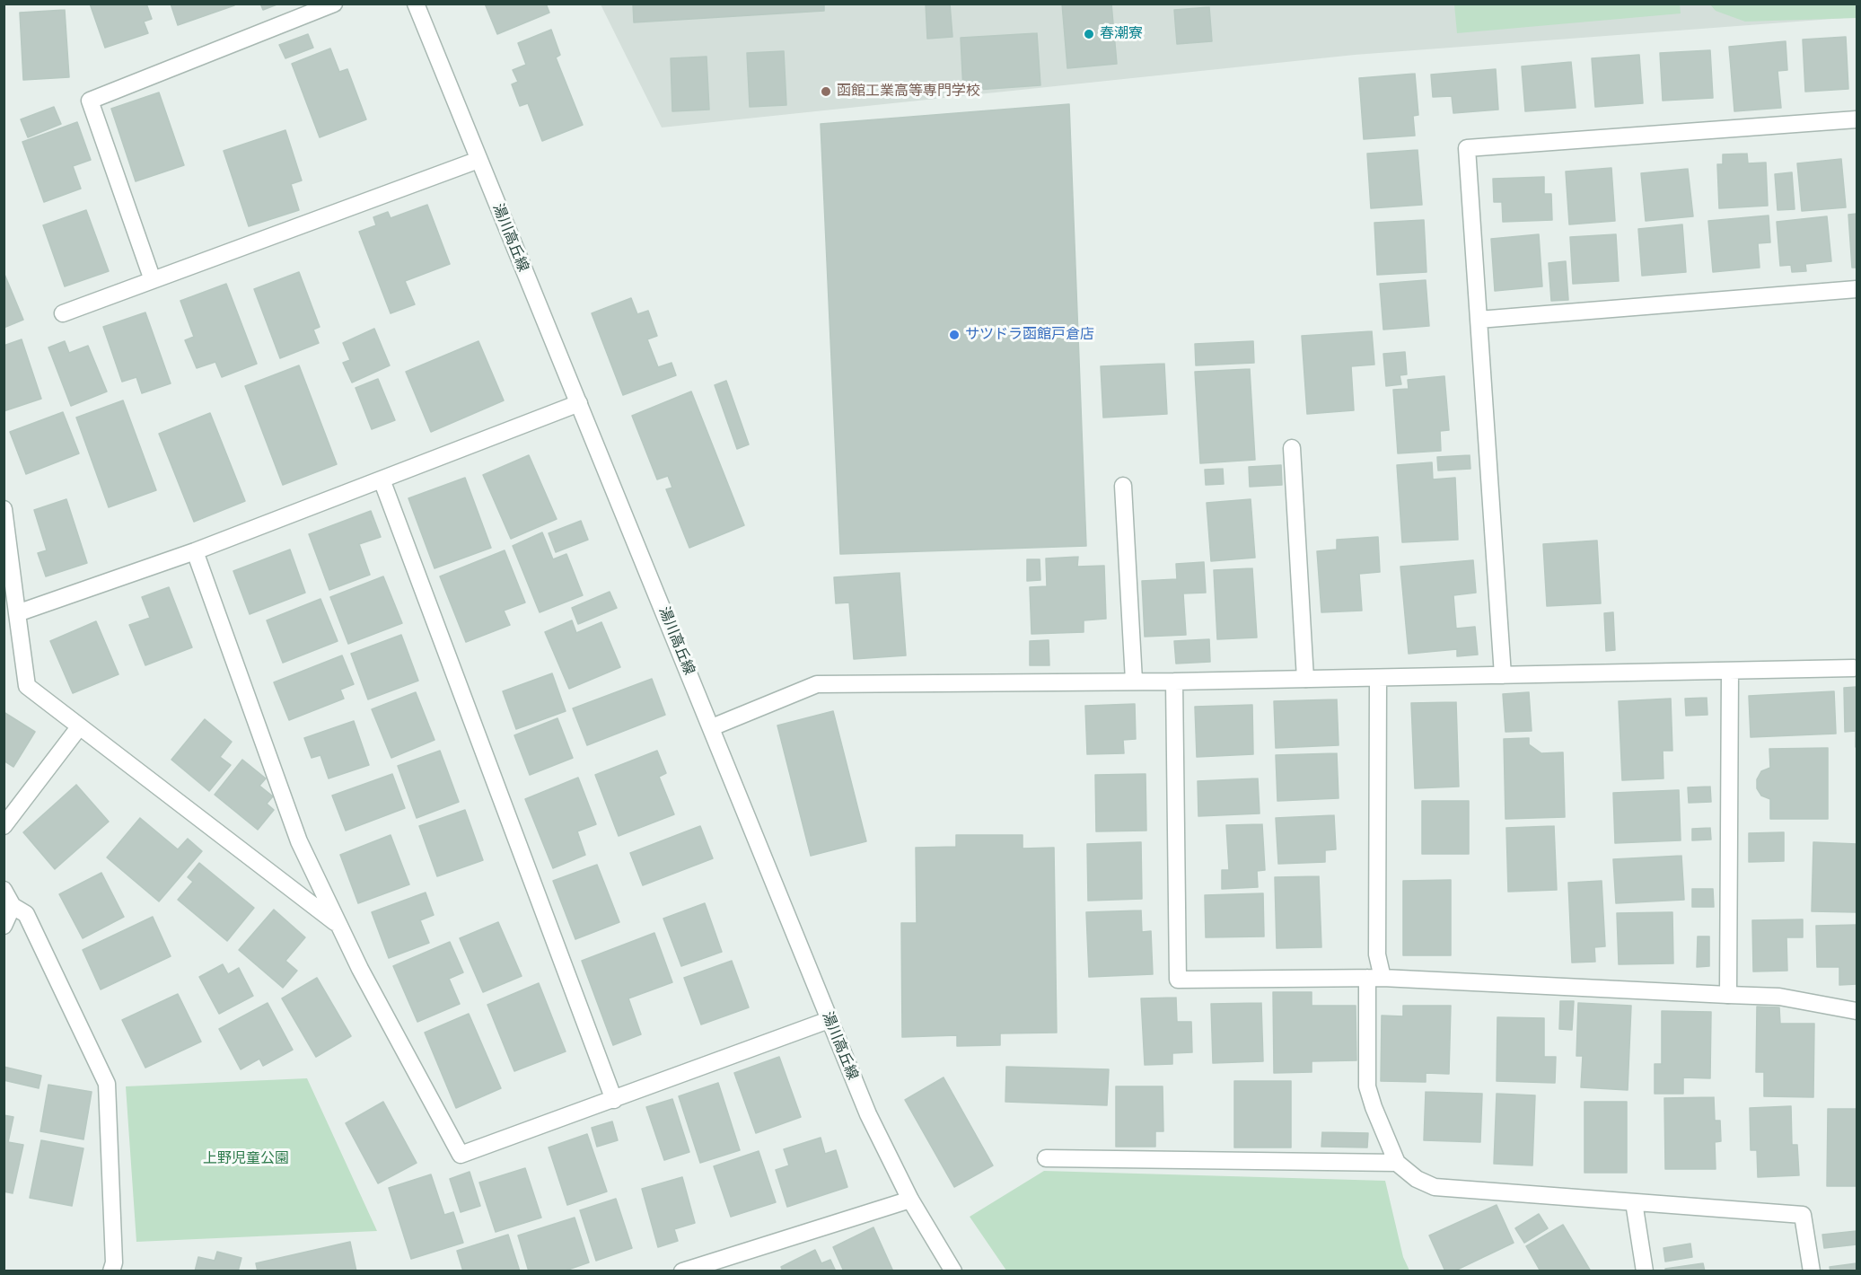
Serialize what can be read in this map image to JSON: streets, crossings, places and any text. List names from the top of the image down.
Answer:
{
  "streets": {
    "street": ["湯川高丘線"]
  },
  "parks": ["上野児童公園"],
  "places": ["春潮寮", "函館工業高等専門学校", "サツドラ函館戸倉店"]
}
